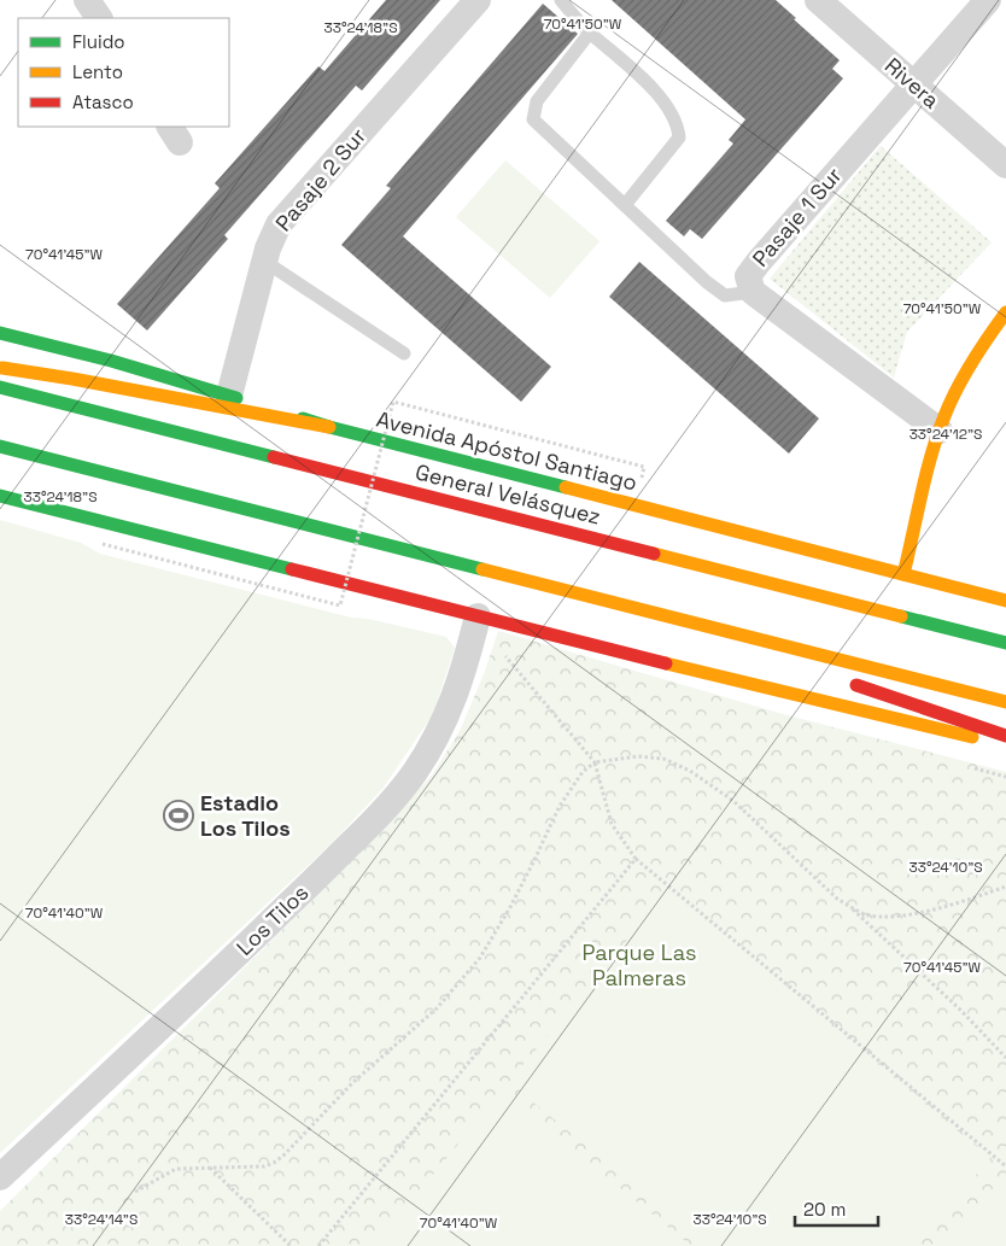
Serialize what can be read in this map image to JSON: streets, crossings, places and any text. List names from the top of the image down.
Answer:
{
  "streets": {
    "main road": ["Avenida Apóstol Santiago", "General Velásquez"],
    "street": [
      "Rivera",
      "Pasaje 2 Sur",
      "Pasaje 1 Sur",
      "Los Tilos"
    ]
  },
  "crossings": [
    ["Rivera", "Pasaje 1 Sur"],
    ["Pasaje 2 Sur", "Avenida Apóstol Santiago"]
  ],
  "parks": ["Parque Las Palmeras"],
  "places": {
    "sports": ["Estadio Los Tilos"]
  },
  "legend": ["Fluido", "Lento", "Atasco"],
  "scale_bar": "20 m",
  "coordinates": [
    "70°41'50\"W",
    "33°24'18\"S",
    "70°41'45\"W",
    "33°24'12\"S",
    "33°24'10\"S",
    "70°41'40\"W",
    "33°24'14\"S"
  ]
}
